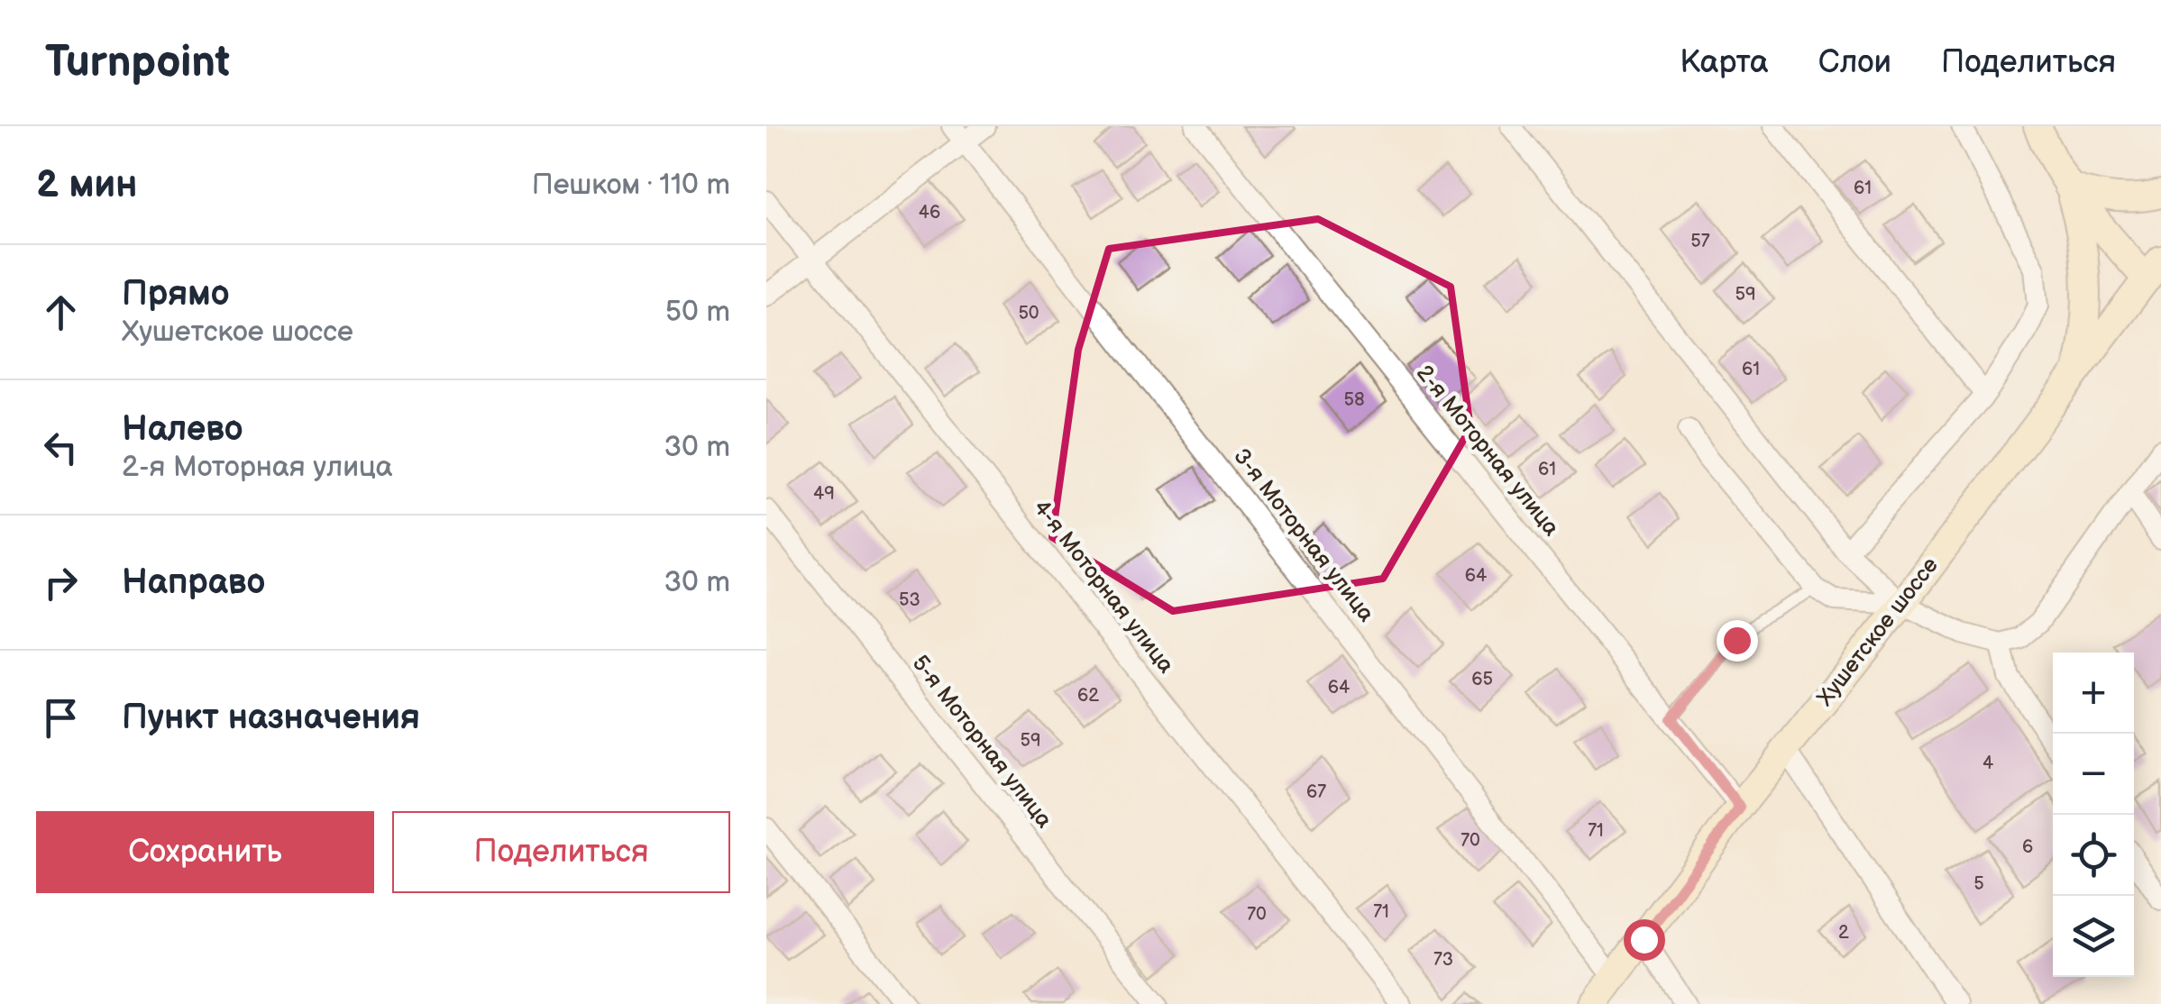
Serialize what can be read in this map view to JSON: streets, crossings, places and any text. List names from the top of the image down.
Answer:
{
  "streets": {
    "main road": ["Хушетское шоссе"],
    "street": [
      "2-я Моторная улица",
      "3-я Моторная улица",
      "4-я Моторная улица",
      "5-я Моторная улица"
    ]
  },
  "crossings": [
    ["2-я Моторная улица", "Хушетское шоссе"],
    ["3-я Моторная улица", "Хушетское шоссе"]
  ],
  "house_numbers": [
    "61",
    "46",
    "57",
    "59",
    "50",
    "61",
    "58",
    "61",
    "49",
    "64",
    "53",
    "65",
    "64",
    "62",
    "59",
    "4",
    "67",
    "71",
    "70",
    "6",
    "5",
    "71",
    "70",
    "2",
    "73"
  ],
  "page": {
    "header": "Turnpoint",
    "nav": ["Карта", "Слои", "Поделиться"],
    "heading": ["2 мин", "Пешком · 110 m"],
    "list": [
      ["Прямо", "Хушетское шоссе", "50 m"],
      ["Налево", "2-я Моторная улица", "30 m"],
      ["Направо", "30 m"],
      "Пункт назначения"
    ],
    "map_buttons": ["+", "−"],
    "buttons": ["Сохранить", "Поделиться"]
  }
}
